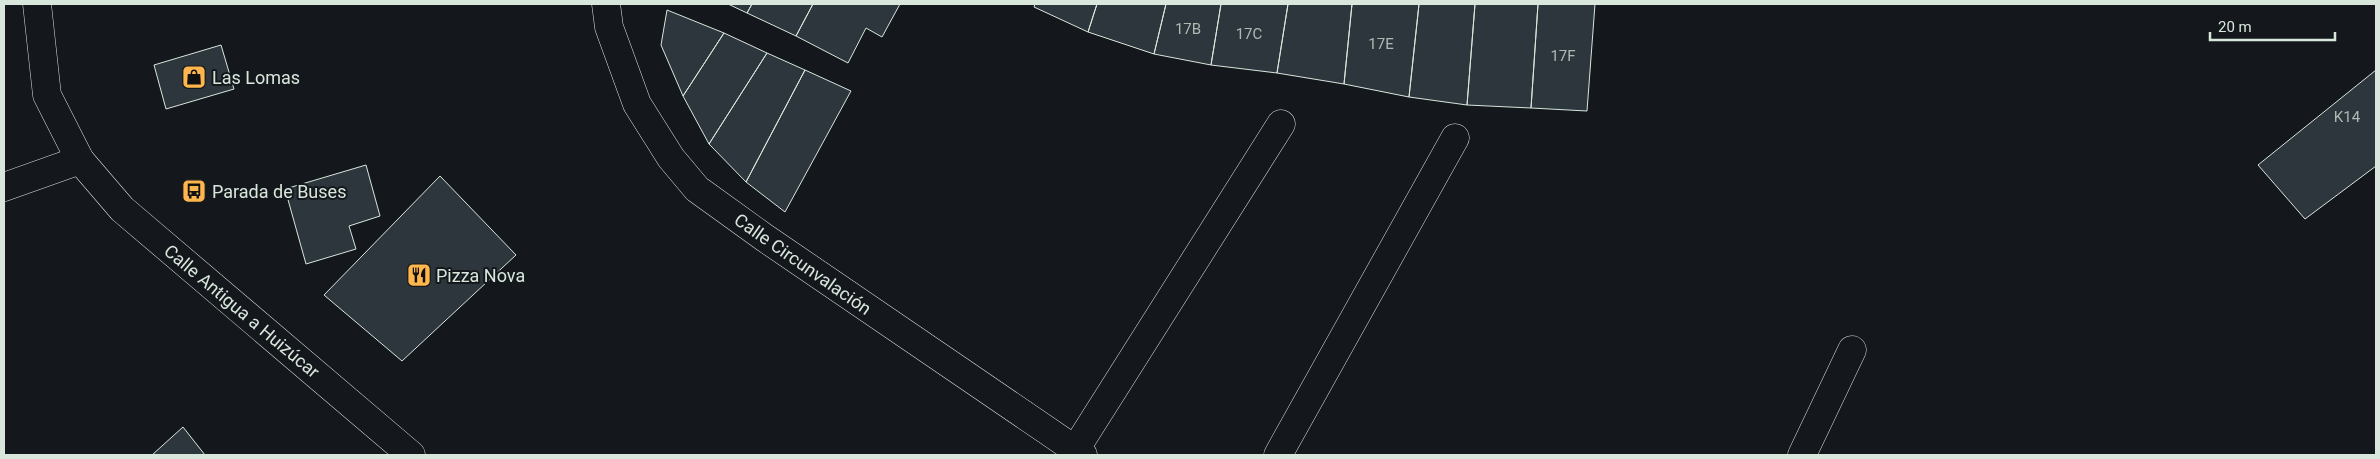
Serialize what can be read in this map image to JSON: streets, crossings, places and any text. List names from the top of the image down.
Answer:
{
  "streets": {
    "street": ["Calle Circunvalación", "Calle Antigua a Huizúcar"]
  },
  "places": {
    "shop": ["Las Lomas"],
    "bus stop": ["Parada de Buses"],
    "restaurant": ["Pizza Nova"]
  },
  "house_numbers": [
    "17B",
    "17C",
    "17E",
    "17F",
    "K14"
  ],
  "scale_bar": "20 m"
}
